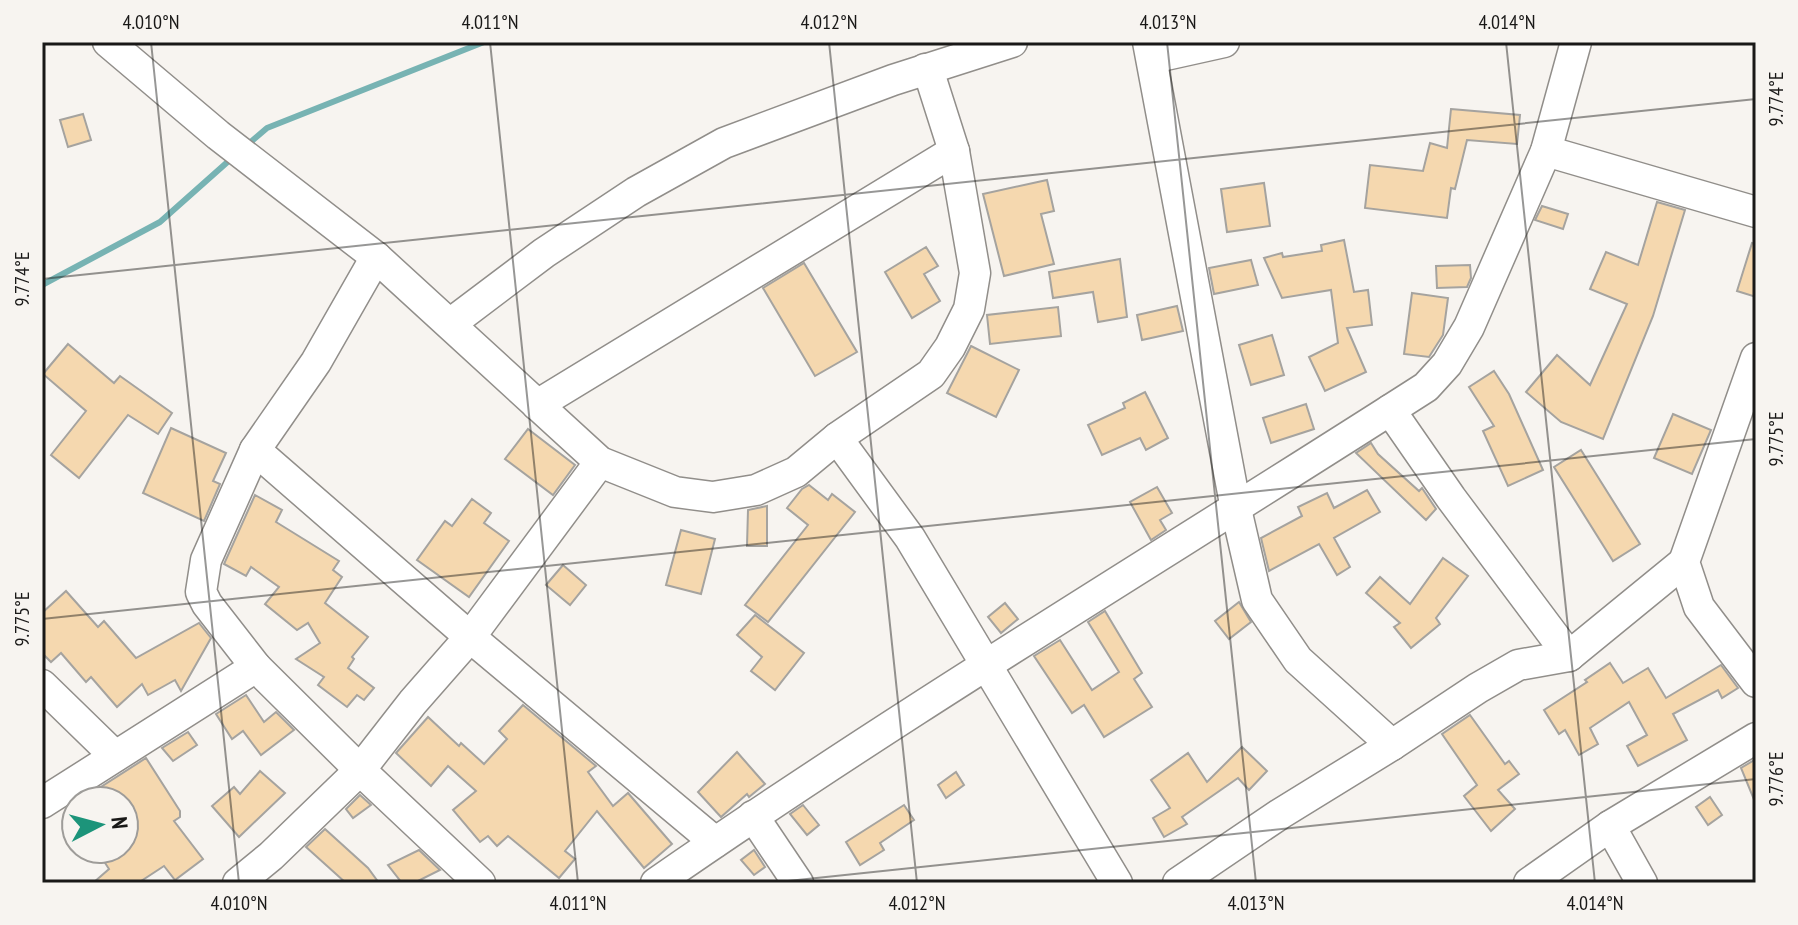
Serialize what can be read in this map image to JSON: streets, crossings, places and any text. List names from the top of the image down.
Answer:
{
  "north": "right",
  "coordinates": [
    "4.010°N",
    "4.011°N",
    "4.012°N",
    "4.013°N",
    "4.014°N",
    "9.774°E",
    "9.775°E",
    "9.776°E"
  ]
}
